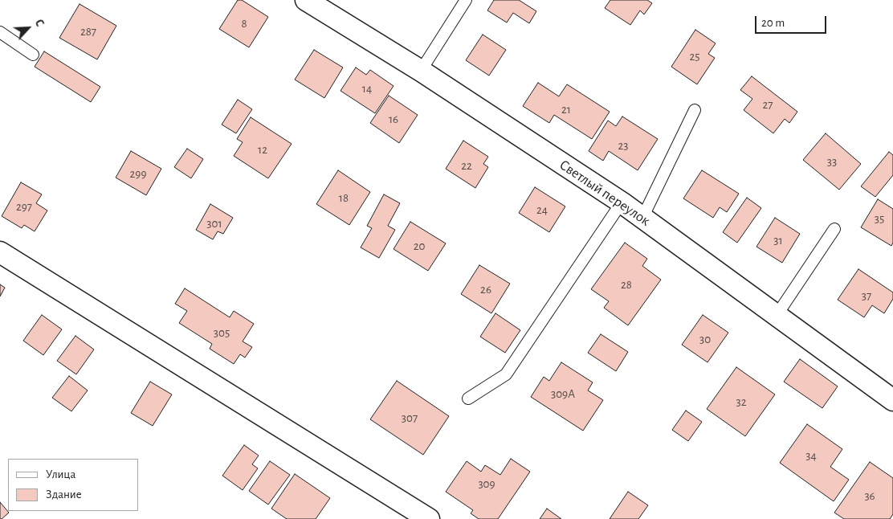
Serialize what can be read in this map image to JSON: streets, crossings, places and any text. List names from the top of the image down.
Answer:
{
  "streets": {
    "street": ["Светлый переулок"]
  },
  "house_numbers": [
    "8",
    "287",
    "25",
    "14",
    "27",
    "21",
    "16",
    "23",
    "12",
    "33",
    "22",
    "299",
    "18",
    "297",
    "24",
    "35",
    "301",
    "31",
    "20",
    "28",
    "26",
    "37",
    "305",
    "30",
    "309А",
    "32",
    "307",
    "34",
    "309",
    "36"
  ],
  "legend": ["Улица", "Здание"],
  "scale_bar": "20 m",
  "north": "top right"
}
